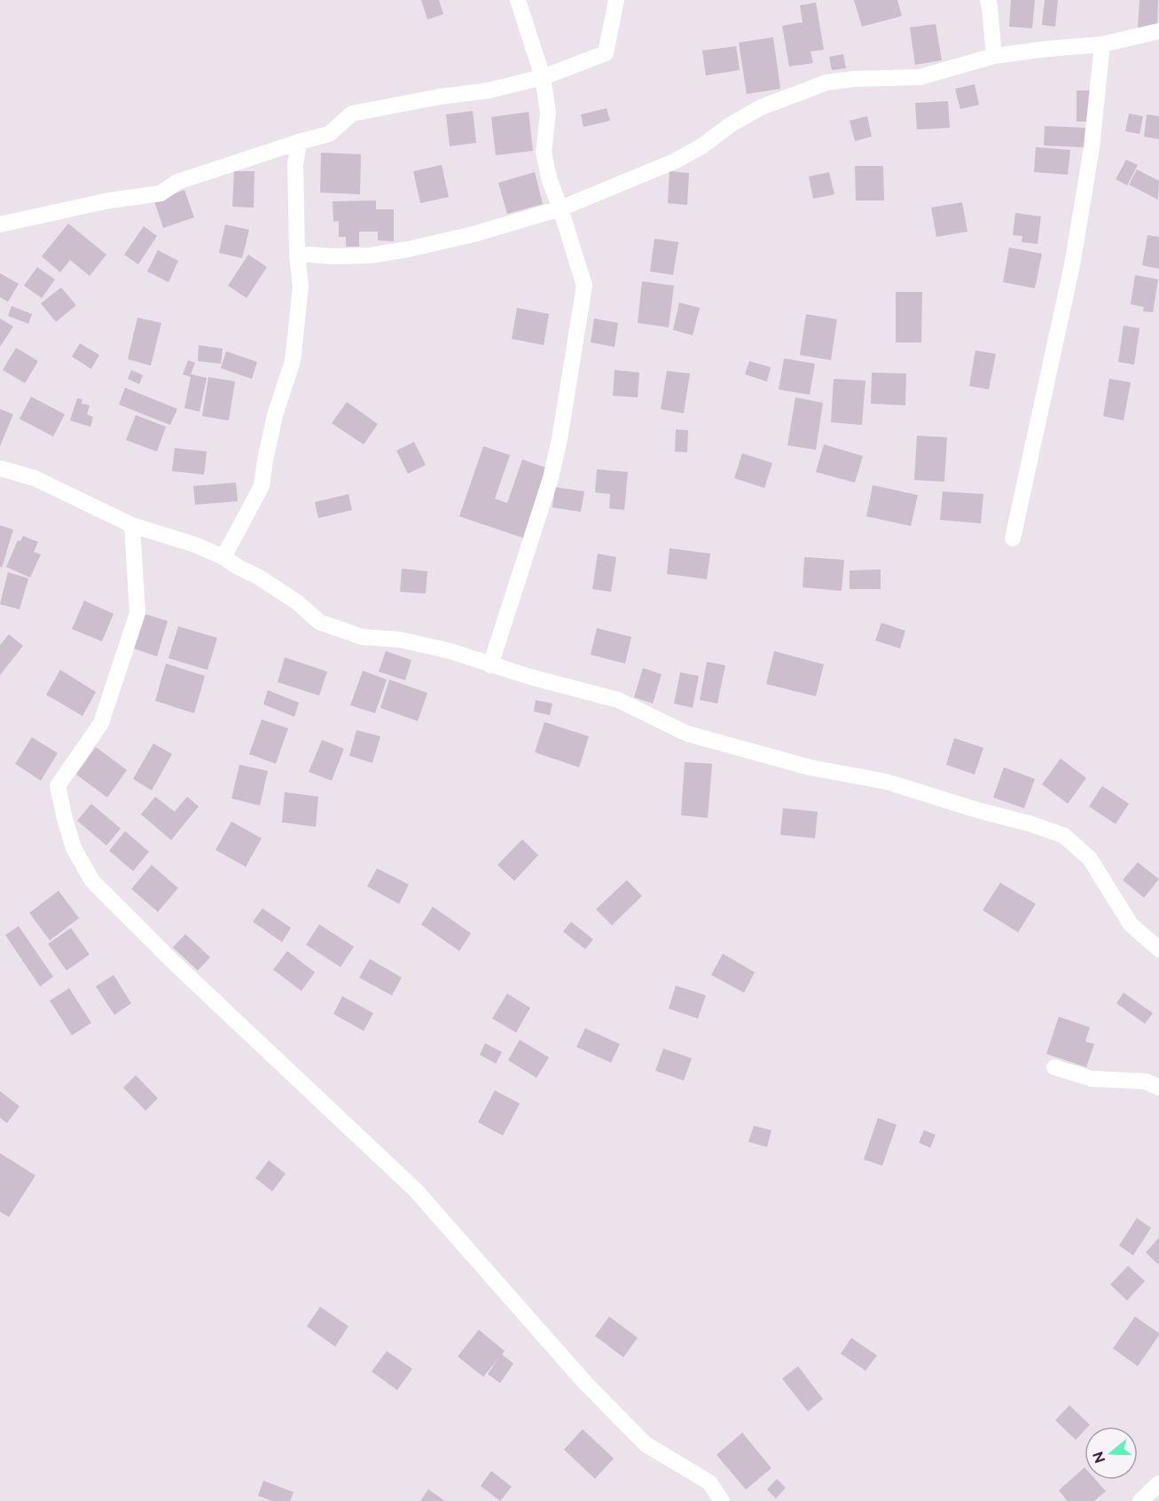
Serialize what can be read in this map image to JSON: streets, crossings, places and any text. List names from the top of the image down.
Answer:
{
  "north": "left"
}
